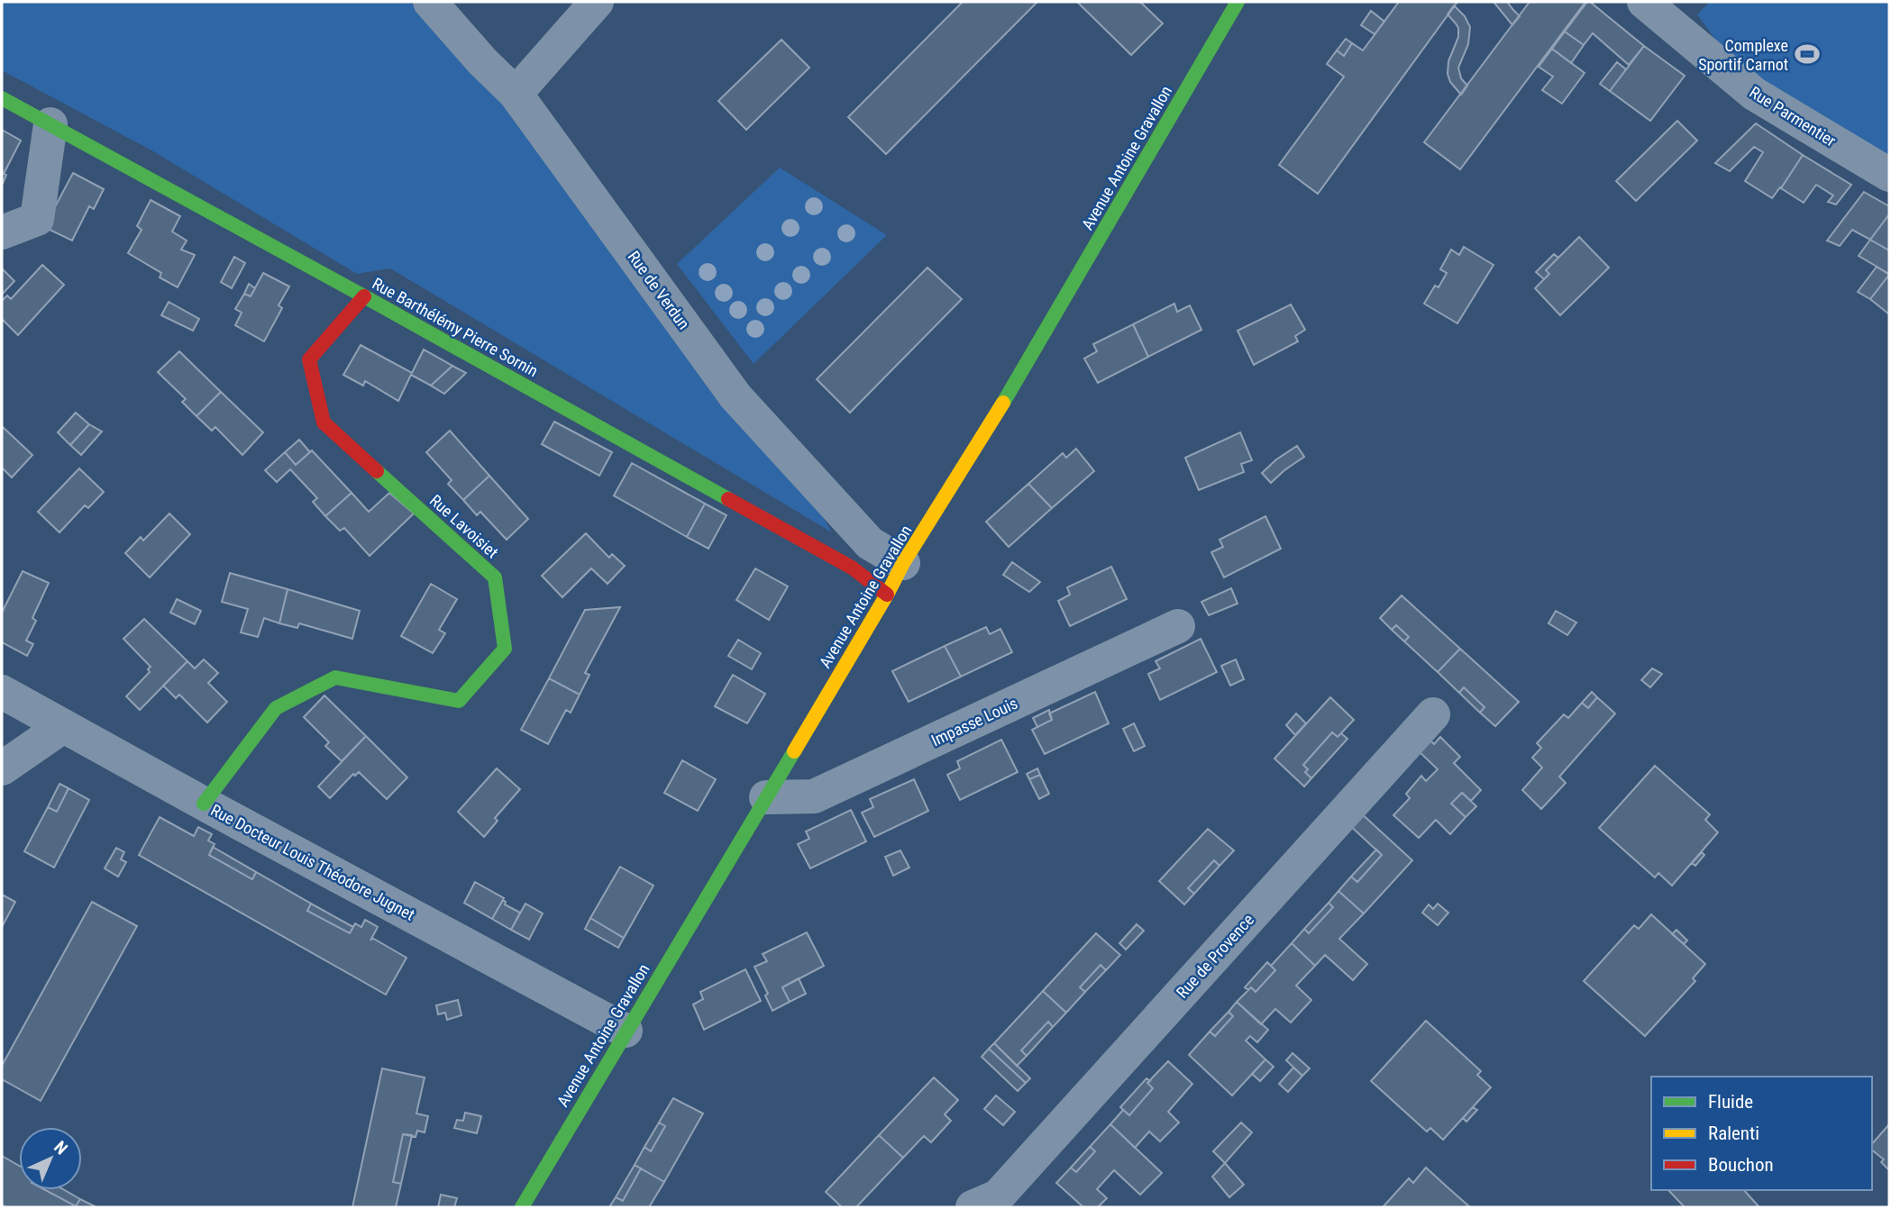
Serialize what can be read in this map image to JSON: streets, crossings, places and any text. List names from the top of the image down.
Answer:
{
  "streets": {
    "street": [
      "Rue Parmentier",
      "Avenue Antoine Gravallon",
      "Rue de Verdun",
      "Rue Barthélémy Pierre Sornin",
      "Rue Lavoisiet",
      "Impasse Louis",
      "Rue Docteur Louis Théodore Jugnet",
      "Rue de Provence"
    ]
  },
  "crossings": [
    ["Avenue Antoine Gravallon", "Rue de Verdun"],
    ["Avenue Antoine Gravallon", "Rue Barthélémy Pierre Sornin"],
    ["Avenue Antoine Gravallon", "Impasse Louis"],
    ["Avenue Antoine Gravallon", "Rue Docteur Louis Théodore Jugnet"],
    ["Rue Barthélémy Pierre Sornin", "Rue Lavoisiet"],
    ["Rue Lavoisiet", "Rue Docteur Louis Théodore Jugnet"]
  ],
  "places": {
    "sports": ["Complexe Sportif Carnot"]
  },
  "legend": ["Fluide", "Ralenti", "Bouchon"],
  "north": "top right"
}
